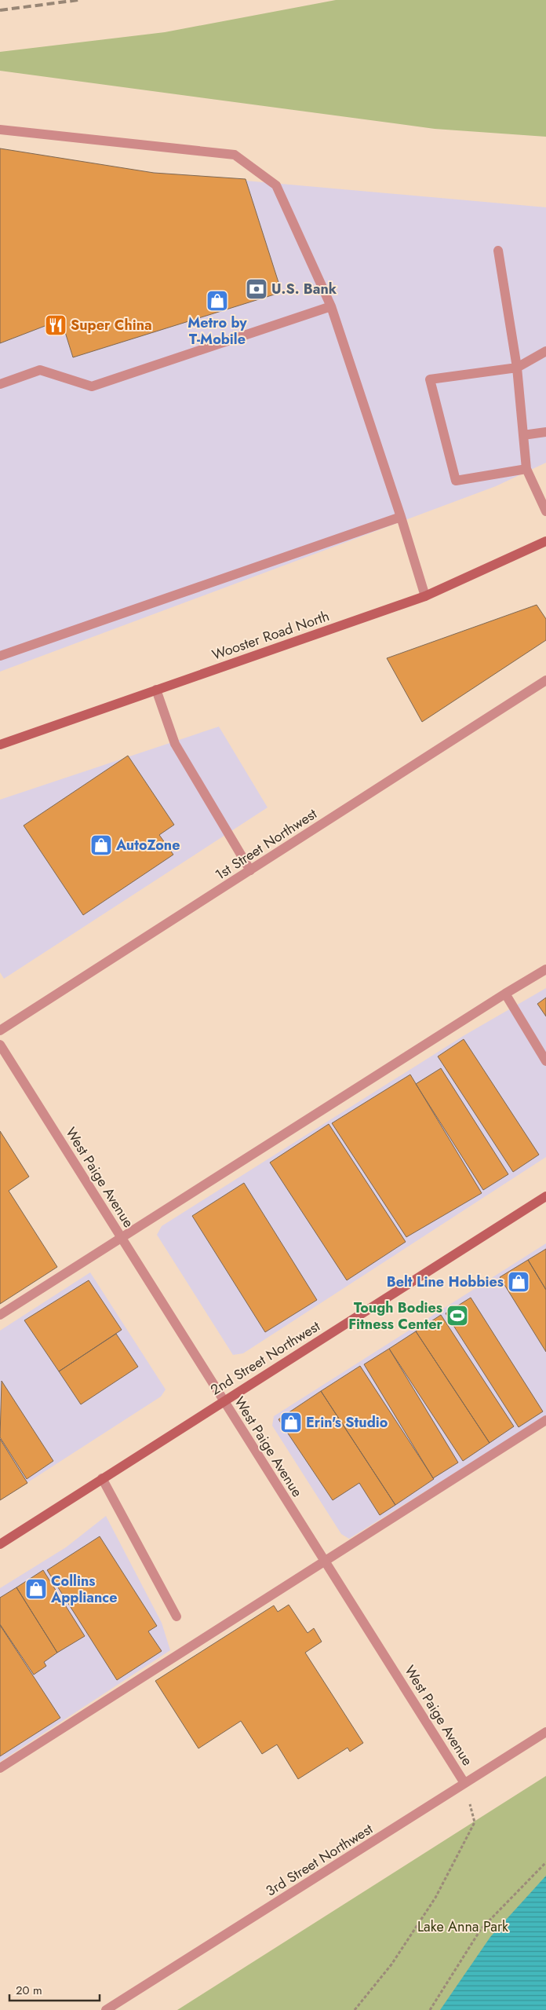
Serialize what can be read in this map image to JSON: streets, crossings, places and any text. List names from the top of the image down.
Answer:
{
  "streets": {
    "street": [
      "Wooster Road North",
      "1st Street Northwest",
      "West Paige Avenue",
      "2nd Street Northwest",
      "3rd Street Northwest"
    ]
  },
  "crossings": [
    ["West Paige Avenue", "2nd Street Northwest"],
    ["West Paige Avenue", "3rd Street Northwest"]
  ],
  "parks": ["Lake Anna Park"],
  "places": {
    "bank": ["U.S. Bank"],
    "shop": [
      "Metro by T-Mobile",
      "AutoZone",
      "Belt Line Hobbies",
      "Erin's Studio",
      "Collins Appliance"
    ],
    "restaurant": ["Super China"],
    "sports": ["Tough Bodies Fitness Center"]
  },
  "scale_bar": "20 m"
}
